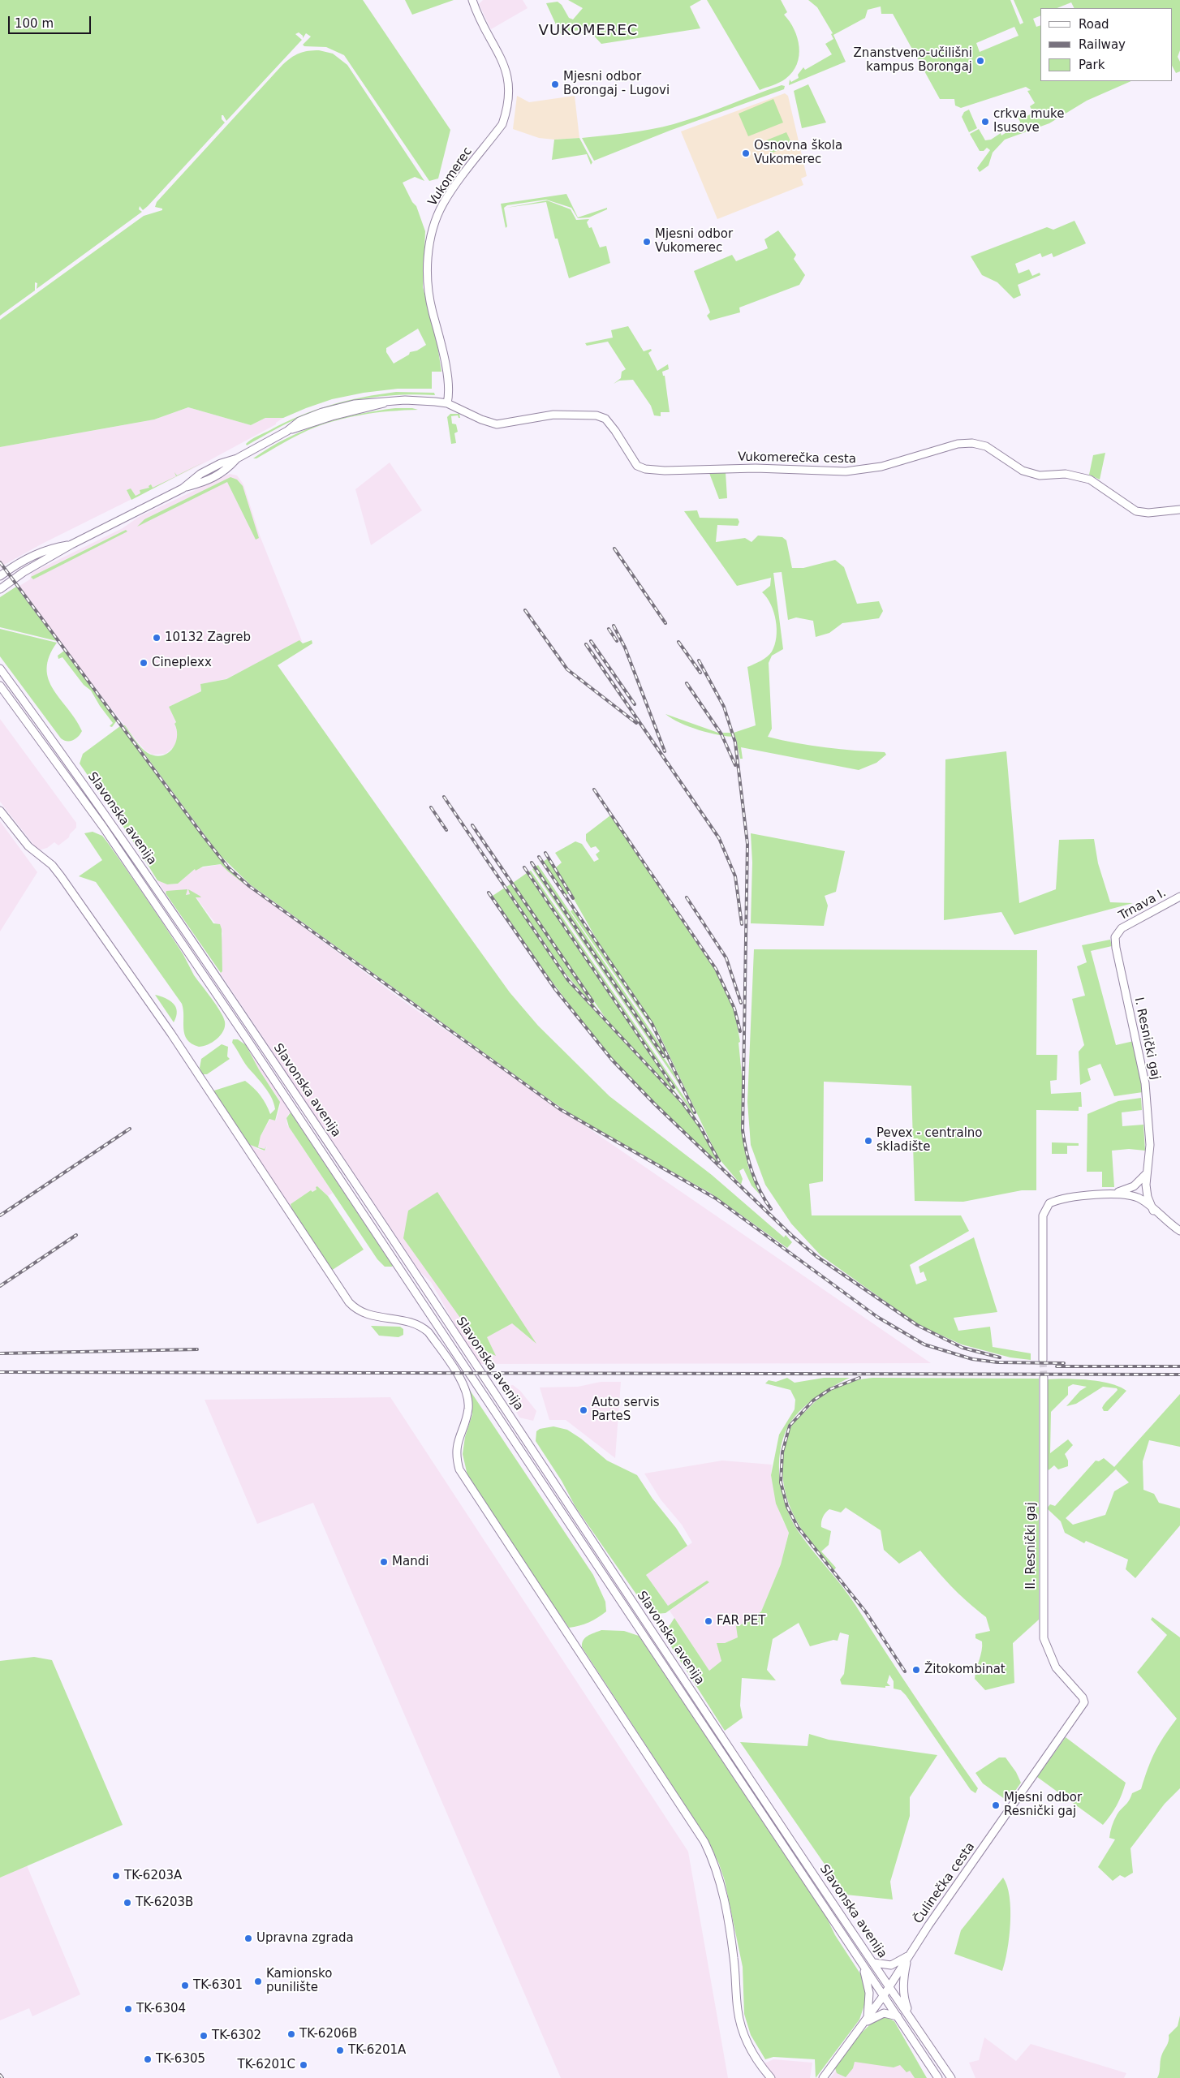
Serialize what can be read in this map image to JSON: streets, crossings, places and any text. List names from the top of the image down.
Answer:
{
  "streets": {
    "street": [
      "Vukomerec",
      "Vukomerečka cesta",
      "Slavonska avenija",
      "Trnava I.",
      "I. Resnički gaj",
      "II. Resnički gaj",
      "Čulinečka cesta"
    ]
  },
  "crossings": [
    ["Vukomerec", "Vukomerečka cesta"],
    ["Slavonska avenija", "Čulinečka cesta"],
    ["Trnava I.", "I. Resnički gaj"],
    ["II. Resnički gaj", "Čulinečka cesta"]
  ],
  "districts": ["VUKOMEREC"],
  "places": [
    "Znanstveno-učilišni kampus Borongaj",
    "Mjesni odbor Borongaj - Lugovi",
    "crkva muke Isusove",
    "Osnovna škola Vukomerec",
    "Mjesni odbor Vukomerec",
    "10132 Zagreb",
    "Cineplexx",
    "Pevex - centralno skladište",
    "Auto servis ParteS",
    "Mandi",
    "FAR PET",
    "Žitokombinat",
    "Mjesni odbor Resnički gaj",
    "TK-6203A",
    "TK-6203B",
    "Upravna zgrada",
    "Kamionsko punilište",
    "TK-6301",
    "TK-6304",
    "TK-6206B",
    "TK-6302",
    "TK-6201A",
    "TK-6305",
    "TK-6201C"
  ],
  "legend": ["Road", "Railway", "Park"],
  "scale_bar": "100 m"
}
